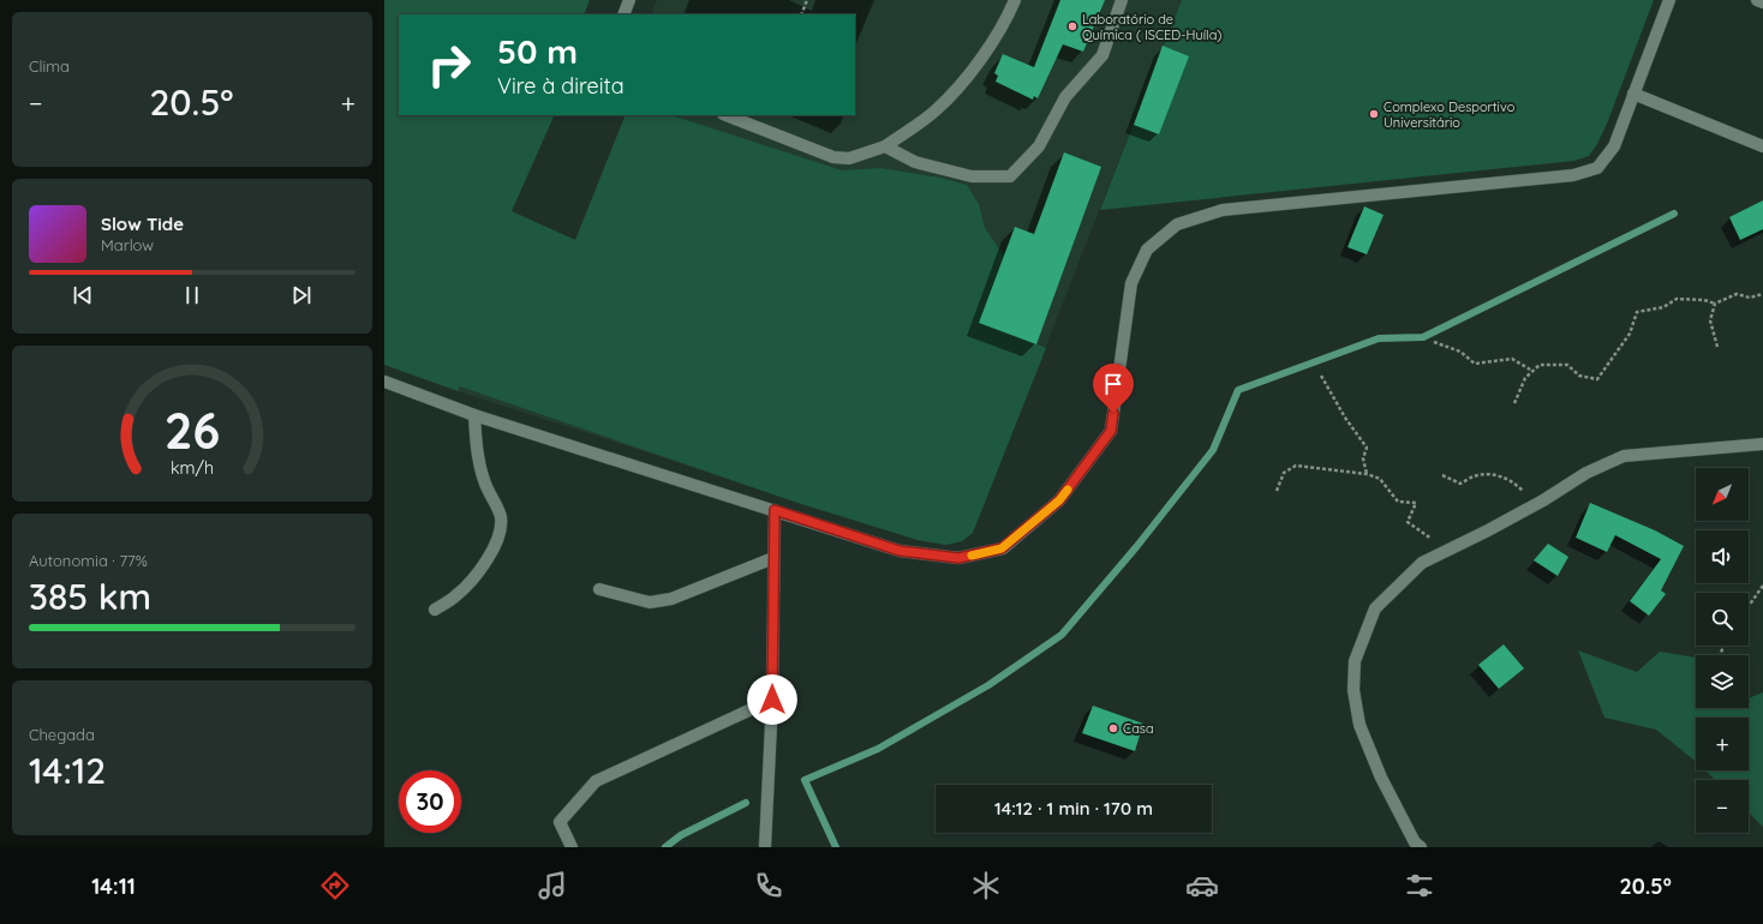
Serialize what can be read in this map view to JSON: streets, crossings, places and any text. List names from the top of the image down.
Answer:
{
  "places": ["Laboratório de Química ( ISCED-Huíla)", "Complexo Desportivo Universitário", "Casa"],
  "north": "bottom left",
  "page": {
    "tile": [
      "Clima",
      ["Autonomia · 77%", "385 km"],
      ["Chegada", "14:12"]
    ],
    "turn": ["50 m", "Vire à direita"],
    "heat": ["−", "20.5°", "+"],
    "song": ["Slow Tide", "Marlow"],
    "map_buttons": ["+", "−"],
    "limit": "30",
    "trip": "14:12 · 1 min · 170 m",
    "tabs": ["14:11", "20.5°"],
    "gauge": ["26", "km/h"]
  }
}
